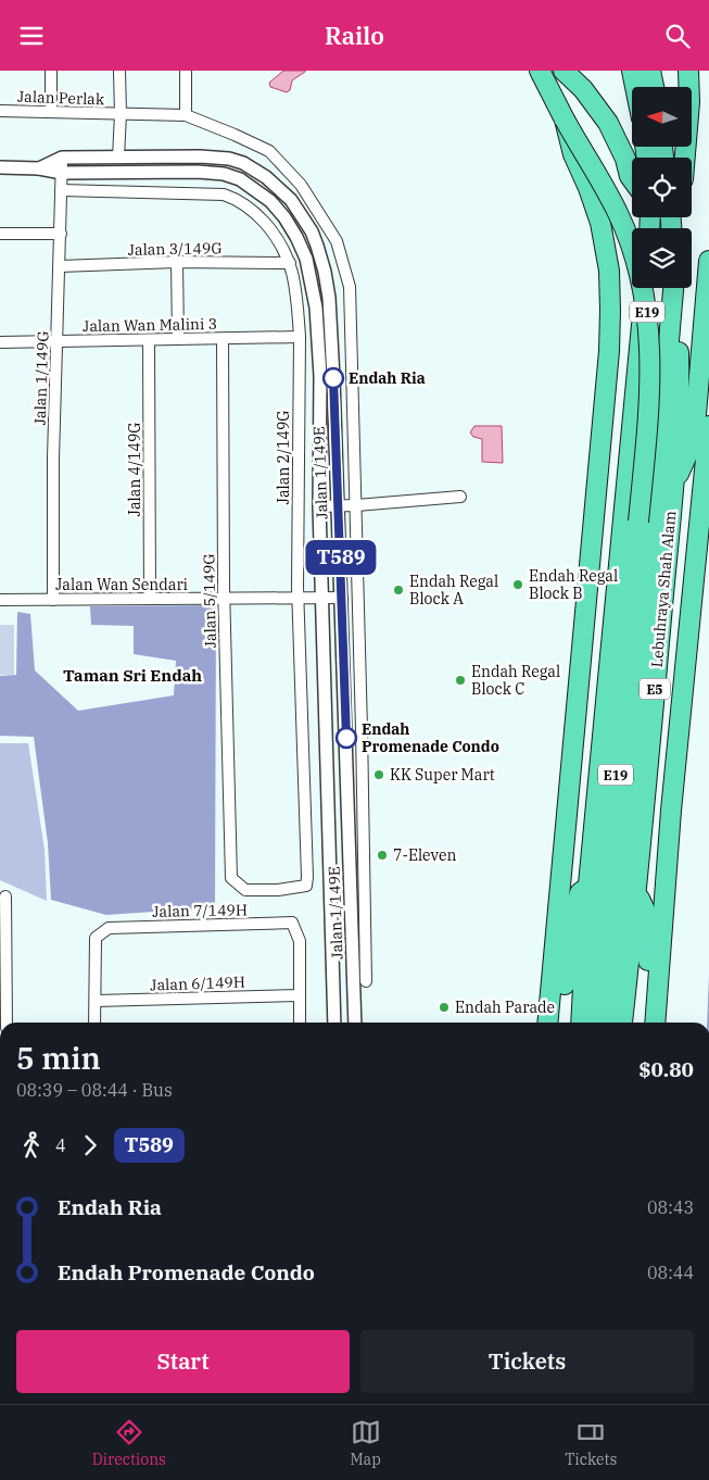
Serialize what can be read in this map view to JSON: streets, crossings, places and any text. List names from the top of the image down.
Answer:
{
  "streets": {
    "highway": ["E19", "Lebuhraya Shah Alam", "E5"],
    "street": [
      "Jalan Perlak",
      "Jalan 3/149G",
      "Jalan Wan Malini 3",
      "Jalan 1/149G",
      "Jalan 2/149G",
      "Jalan 4/149G",
      "Jalan 1/149E",
      "Jalan Wan Sendari",
      "Jalan 5/149G",
      "Jalan 7/149H",
      "Jalan 6/149H"
    ]
  },
  "crossings": [
    ["Jalan 3/149G", "Jalan 1/149G"],
    ["Jalan 3/149G", "Jalan 2/149G"],
    ["Jalan Wan Malini 3", "Jalan 1/149G"],
    ["Jalan Wan Malini 3", "Jalan 2/149G"],
    ["Jalan Wan Malini 3", "Jalan 4/149G"],
    ["Jalan Wan Malini 3", "Jalan 5/149G"],
    ["Jalan 1/149G", "Jalan 2/149G"],
    ["Jalan 1/149G", "Jalan 1/149E"],
    ["Jalan 1/149G", "Jalan Wan Sendari"],
    ["Jalan 2/149G", "Jalan Wan Sendari"],
    ["Jalan 2/149G", "Jalan 5/149G"],
    ["Jalan 4/149G", "Jalan Wan Sendari"],
    ["Jalan 1/149E", "Jalan Wan Sendari"],
    ["Jalan Wan Sendari", "Jalan 5/149G"],
    ["Jalan 7/149H", "Jalan 6/149H"]
  ],
  "districts": ["Taman Sri Endah"],
  "places": [
    "Endah Ria",
    "Endah Regal Block B",
    "Endah Regal Block A",
    "Endah Regal Block C",
    "Endah Promenade Condo",
    "KK Super Mart",
    "7-Eleven",
    "Endah Parade"
  ],
  "lines": ["bus line T589"],
  "north": "left",
  "page": {
    "header": "Railo",
    "on_map": "T589",
    "heading": ["5 min", "08:39 – 08:44 · Bus", "$0.80"],
    "legs": ["4", "T589"],
    "list": [
      {
        "name": "Endah Ria",
        "value": "08:43"
      },
      {
        "name": "Endah Promenade Condo",
        "value": "08:44"
      }
    ],
    "buttons": ["Start", "Tickets"],
    "tabs": ["Directions", "Map", "Tickets"]
  }
}
